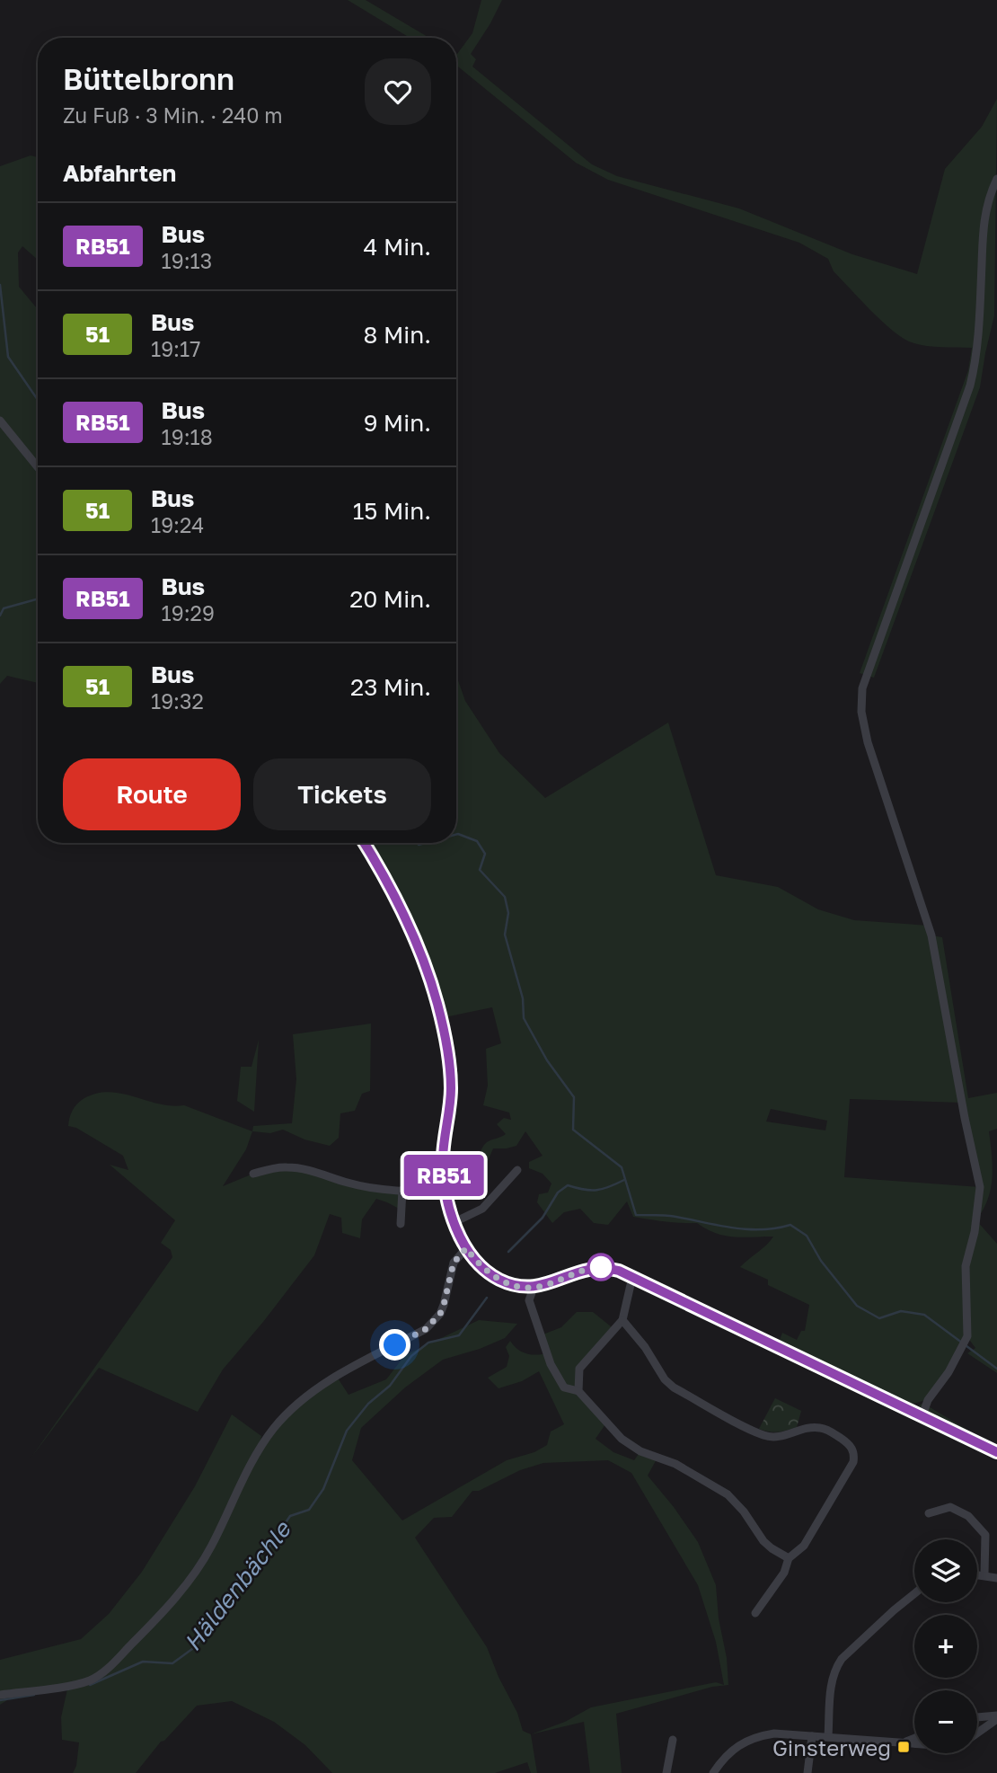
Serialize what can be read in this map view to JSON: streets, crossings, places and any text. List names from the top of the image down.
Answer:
{
  "water": ["Häldenbächle"],
  "places": {
    "transit": ["Ginsterweg"]
  },
  "lines": ["bus line RB51"],
  "page": {
    "on_map": "RB51",
    "heading": [
      ["Büttelbronn", "Zu Fuß · 3 Min. · 240 m"],
      "Abfahrten"
    ],
    "list": [
      {
        "mark": "RB51",
        "name": "Bus",
        "note": "19:13",
        "value": "4 Min."
      },
      {
        "mark": "51",
        "name": "Bus",
        "note": "19:17",
        "value": "8 Min."
      },
      {
        "mark": "RB51",
        "name": "Bus",
        "note": "19:18",
        "value": "9 Min."
      },
      {
        "mark": "51",
        "name": "Bus",
        "note": "19:24",
        "value": "15 Min."
      },
      {
        "mark": "RB51",
        "name": "Bus",
        "note": "19:29",
        "value": "20 Min."
      },
      {
        "mark": "51",
        "name": "Bus",
        "note": "19:32",
        "value": "23 Min."
      }
    ],
    "buttons": ["Route", "Tickets"],
    "map_buttons": ["+", "−"]
  }
}
